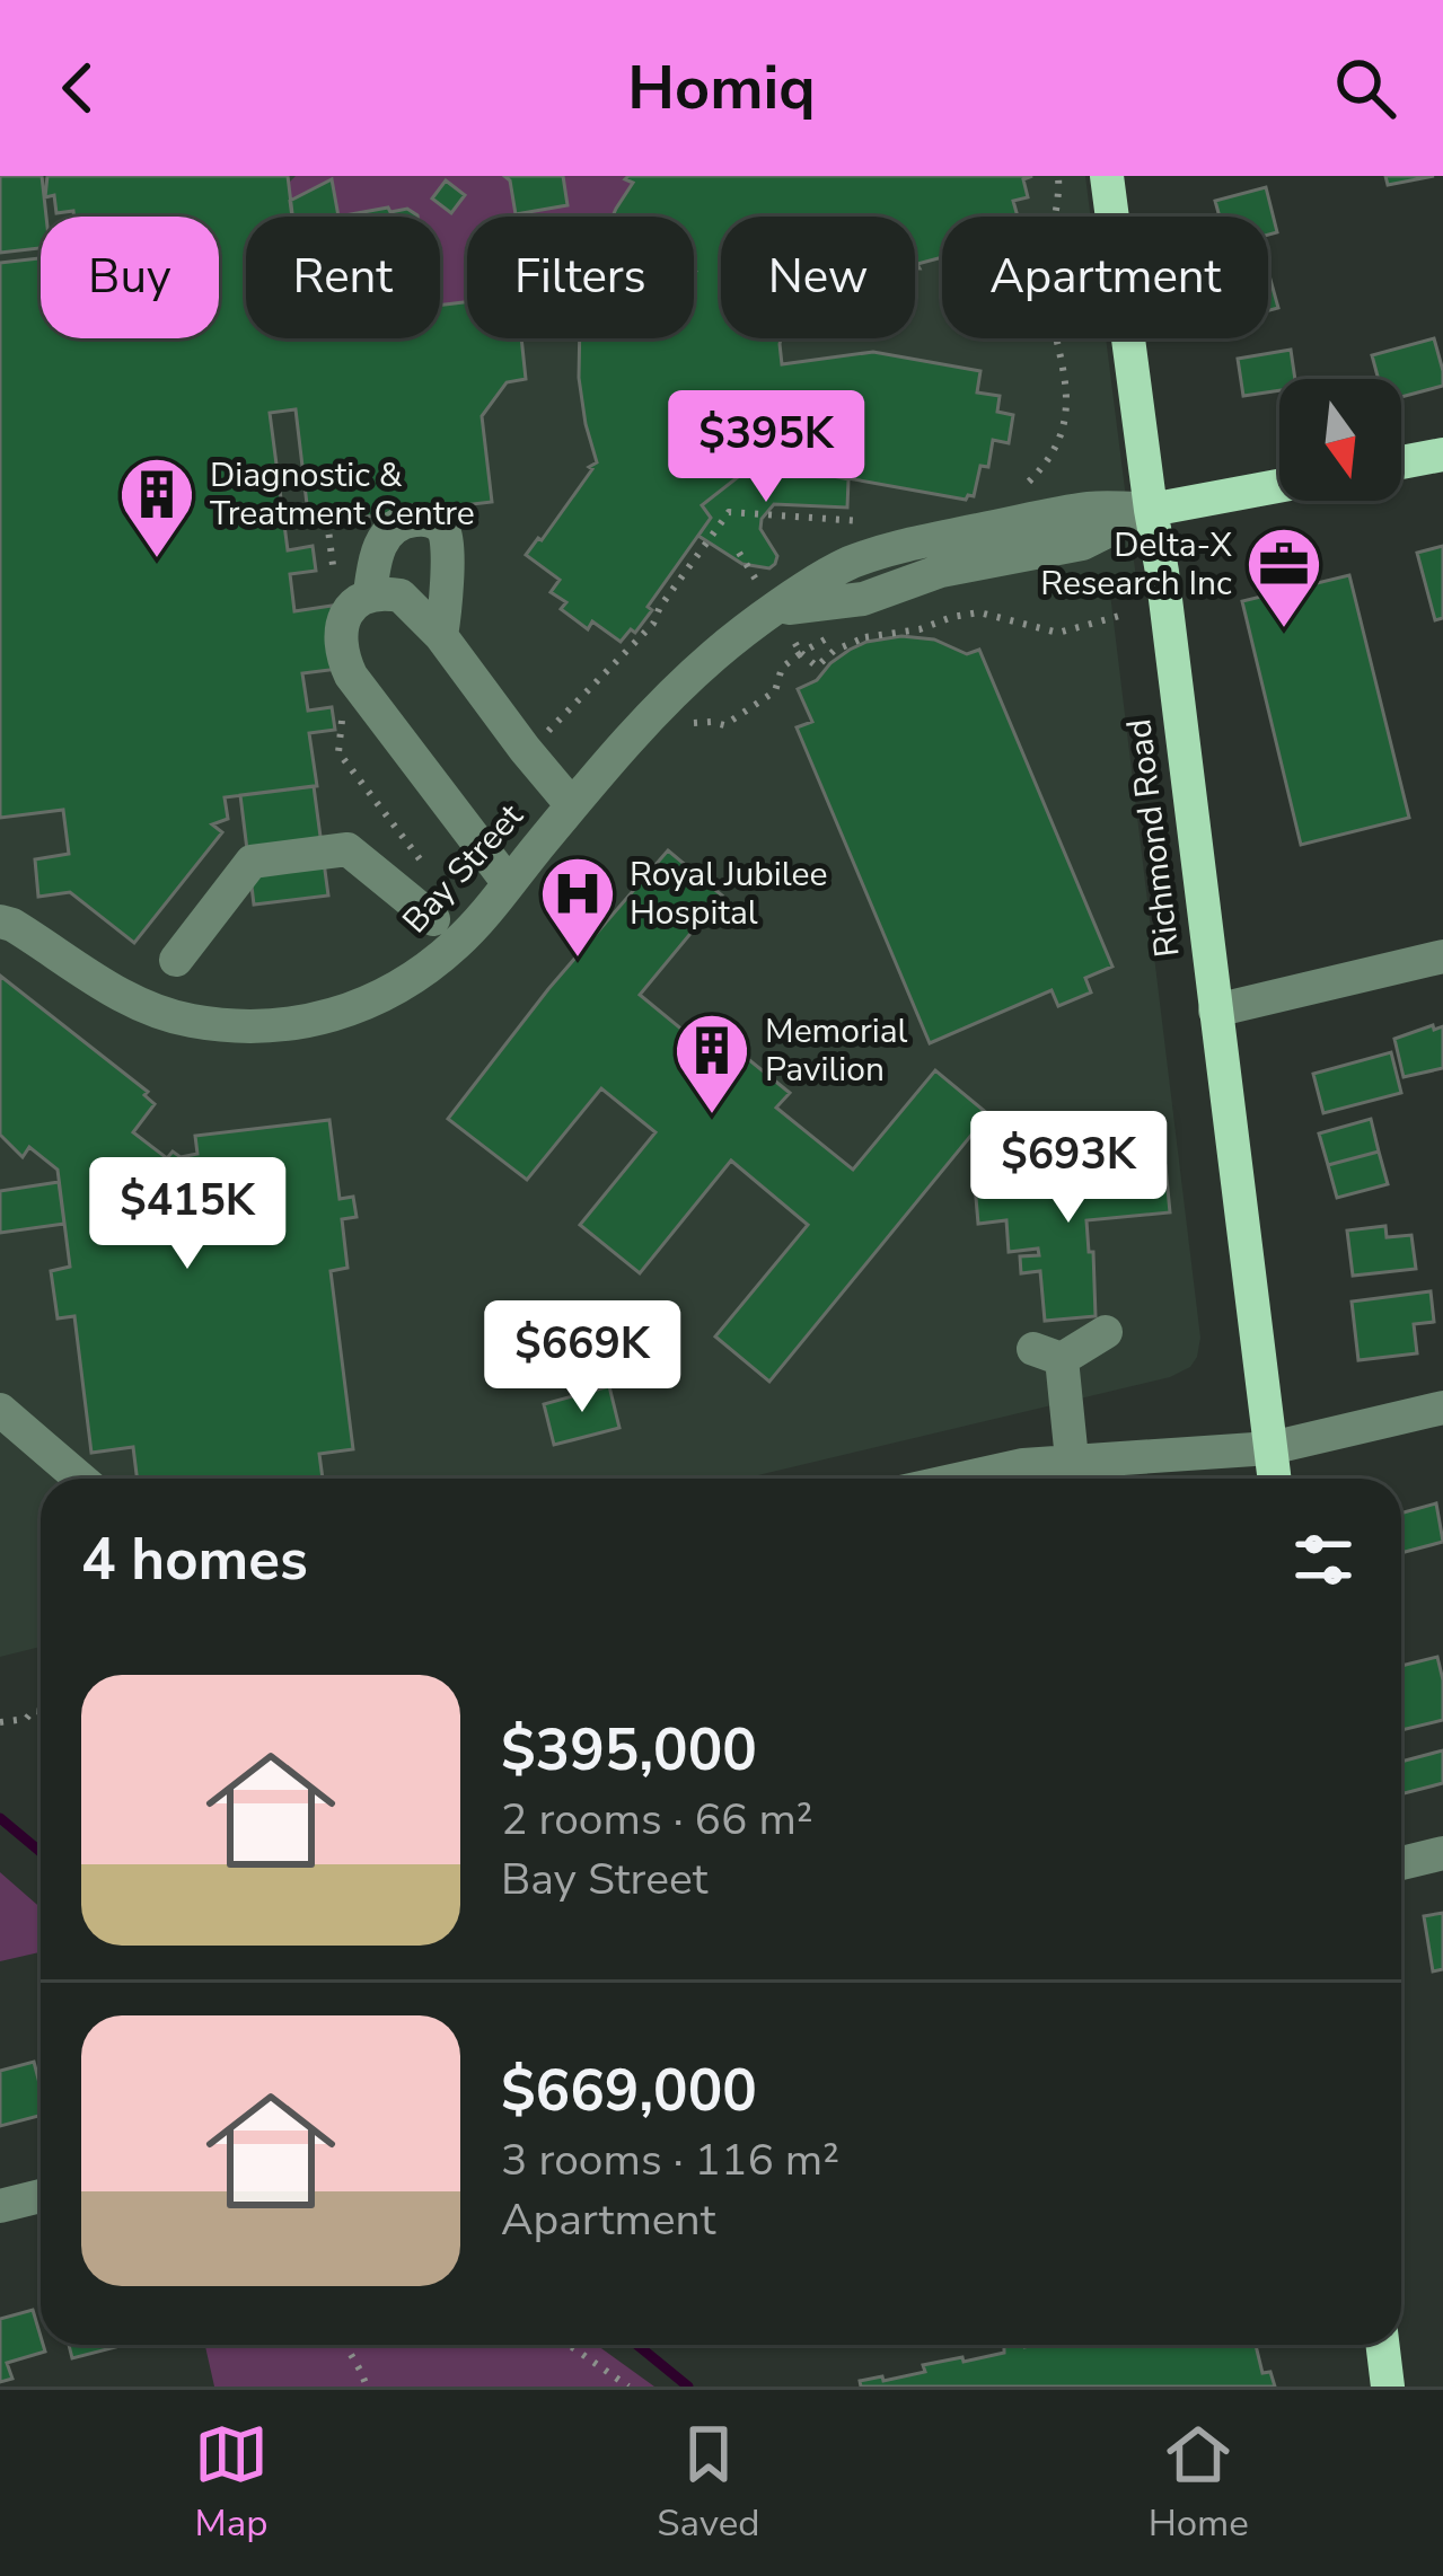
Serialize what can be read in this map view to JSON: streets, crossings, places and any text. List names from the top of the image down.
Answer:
{
  "streets": {
    "main road": ["Richmond Road", "Bay Street"]
  },
  "crossings": [
    ["Richmond Road", "Bay Street"]
  ],
  "places": {
    "building": ["Diagnostic & Treatment Centre", "Memorial Pavilion"],
    "office": ["Delta-X Research Inc"],
    "hospital": ["Royal Jubilee Hospital"]
  },
  "north": "bottom",
  "page": {
    "header": "Homiq",
    "chip": [
      "Buy",
      "Rent",
      "Filters",
      "New",
      "Apartment"
    ],
    "price": [
      "$395K",
      "$693K",
      "$415K",
      "$669K"
    ],
    "heading": "4 homes",
    "list": [
      {
        "name": "$395,000",
        "note": "2 rooms · 66 m² · Bay Street"
      },
      {
        "name": "$669,000",
        "note": "3 rooms · 116 m² · Apartment"
      }
    ],
    "tabs": ["Map", "Saved", "Home"]
  }
}
